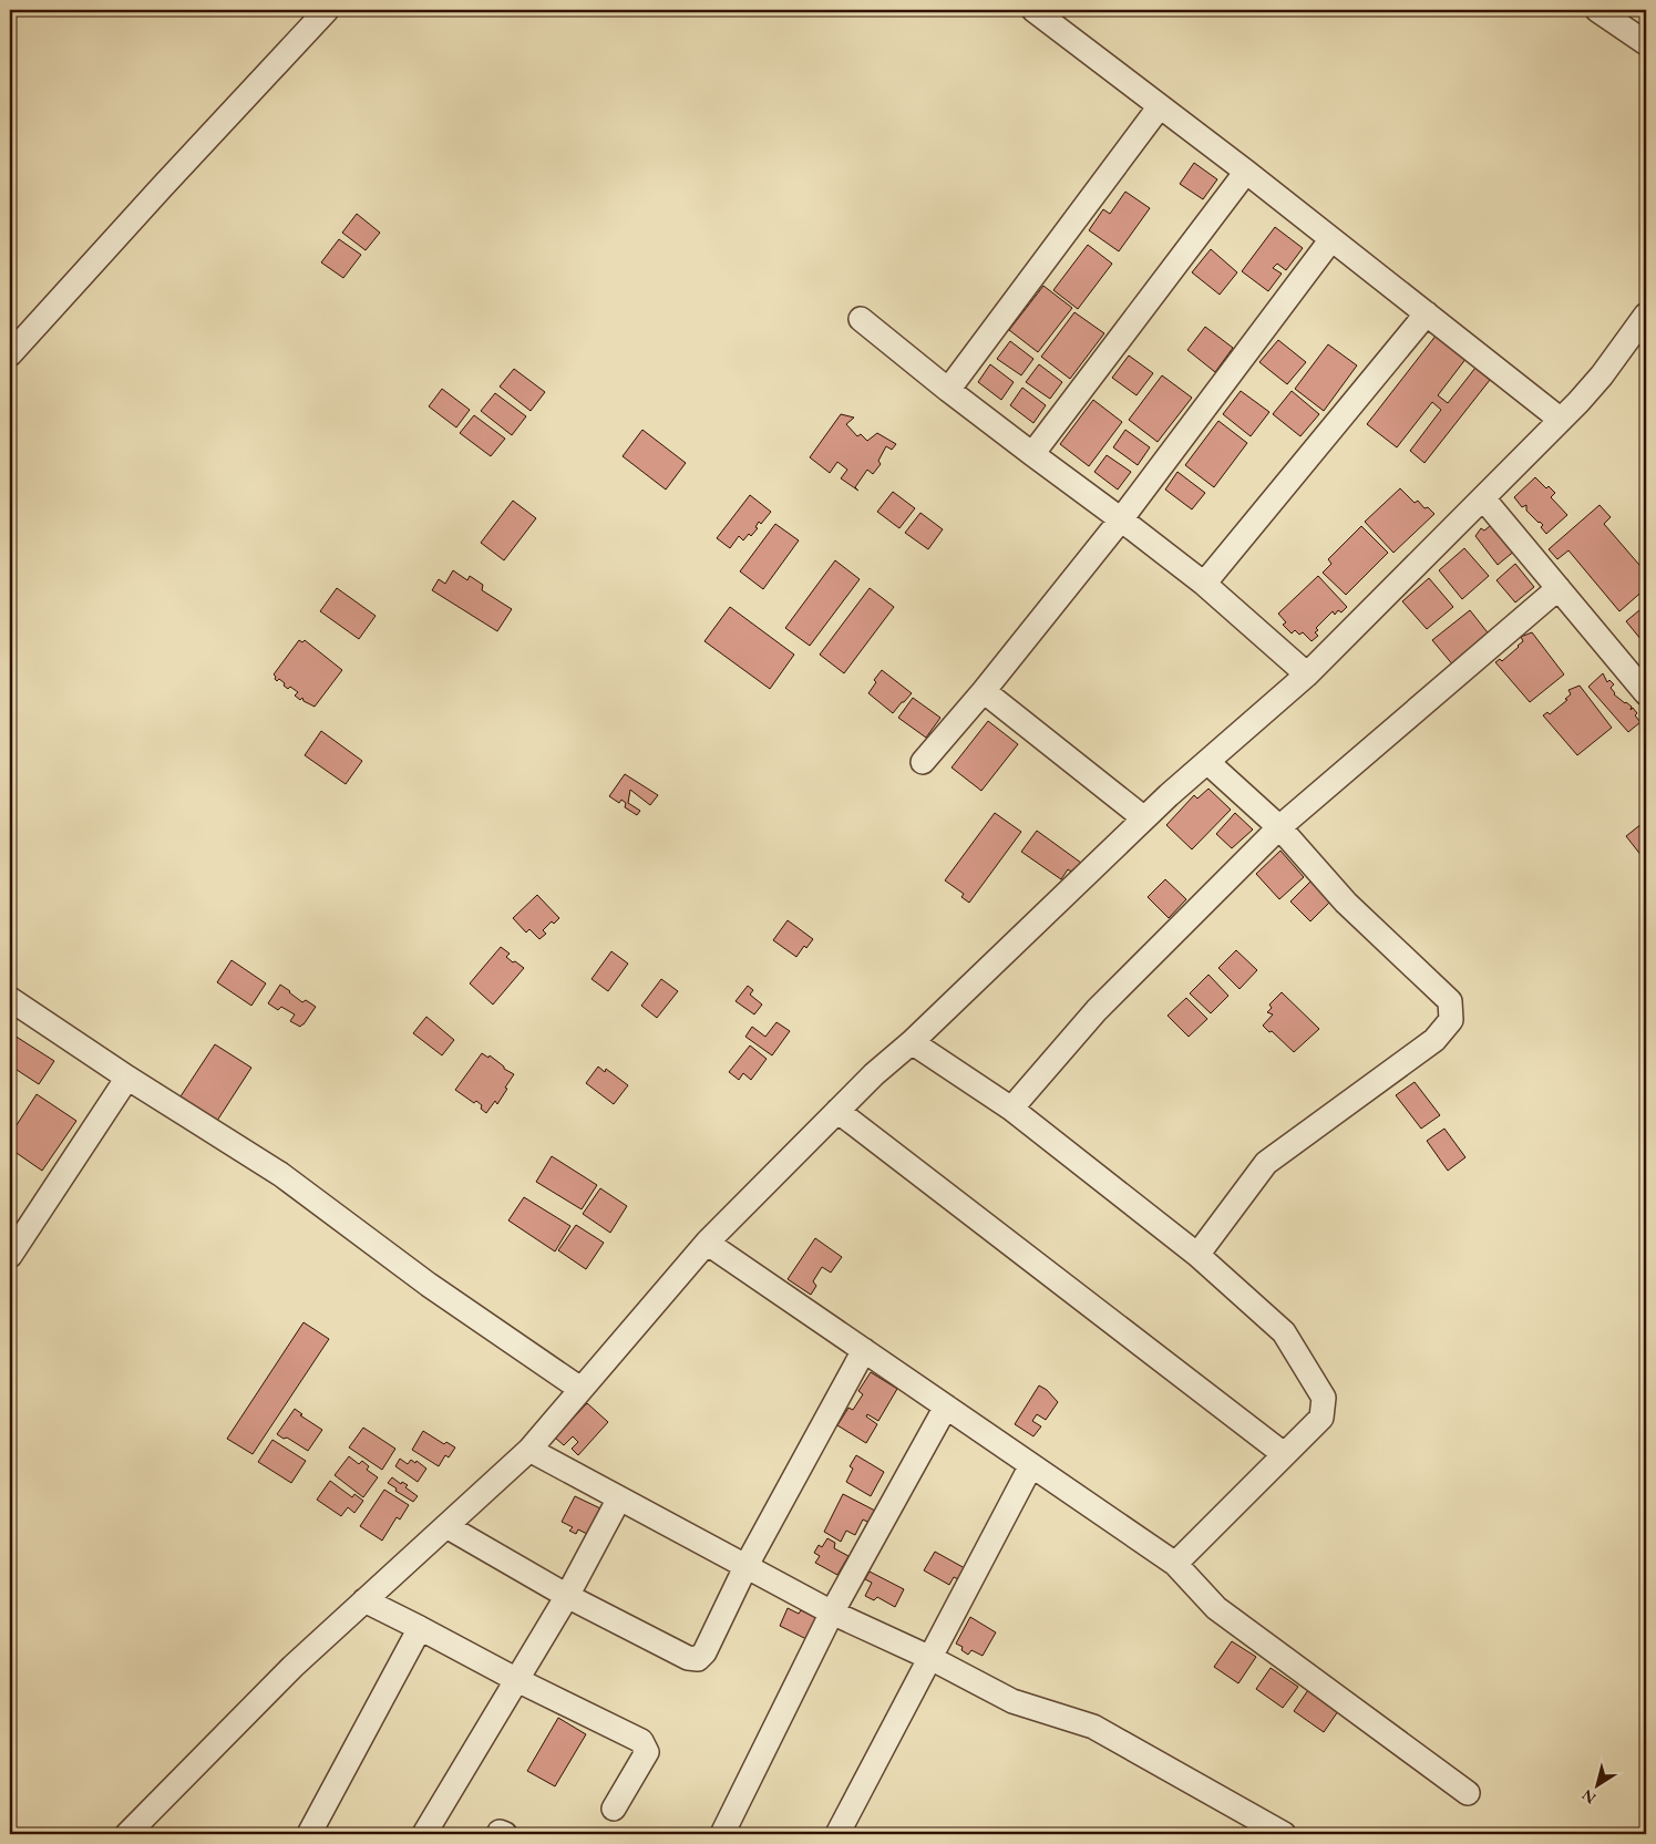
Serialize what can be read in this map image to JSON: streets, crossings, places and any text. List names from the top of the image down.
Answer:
{
  "north": "bottom left"
}
